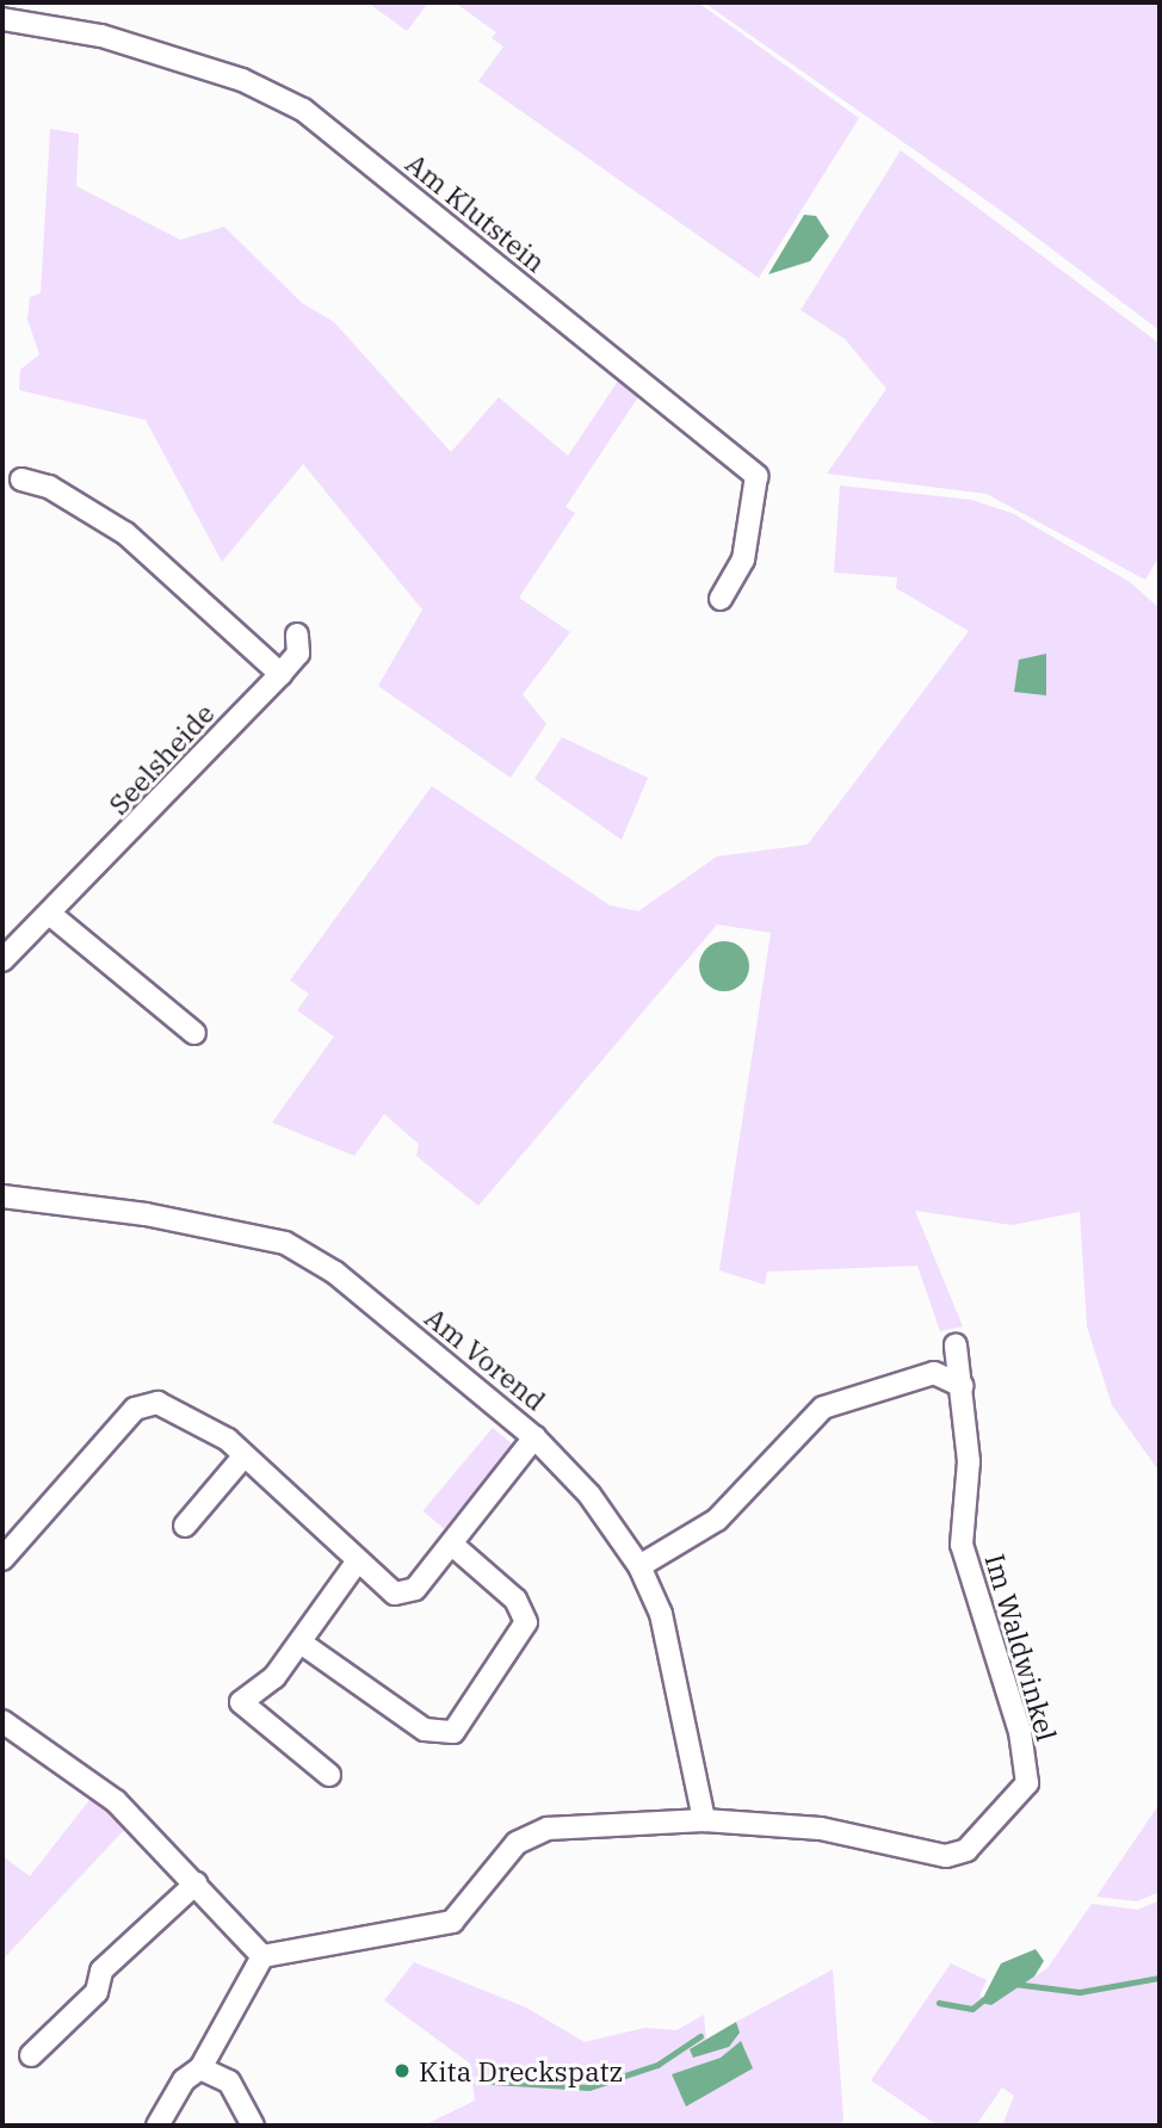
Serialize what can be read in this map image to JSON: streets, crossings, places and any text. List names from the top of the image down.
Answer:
{
  "streets": {
    "street": [
      "Am Klutstein",
      "Seelsheide",
      "Am Vorend",
      "Im Waldwinkel"
    ]
  },
  "crossings": [
    ["Am Vorend", "Im Waldwinkel"]
  ],
  "places": ["Kita Dreckspatz"]
}
